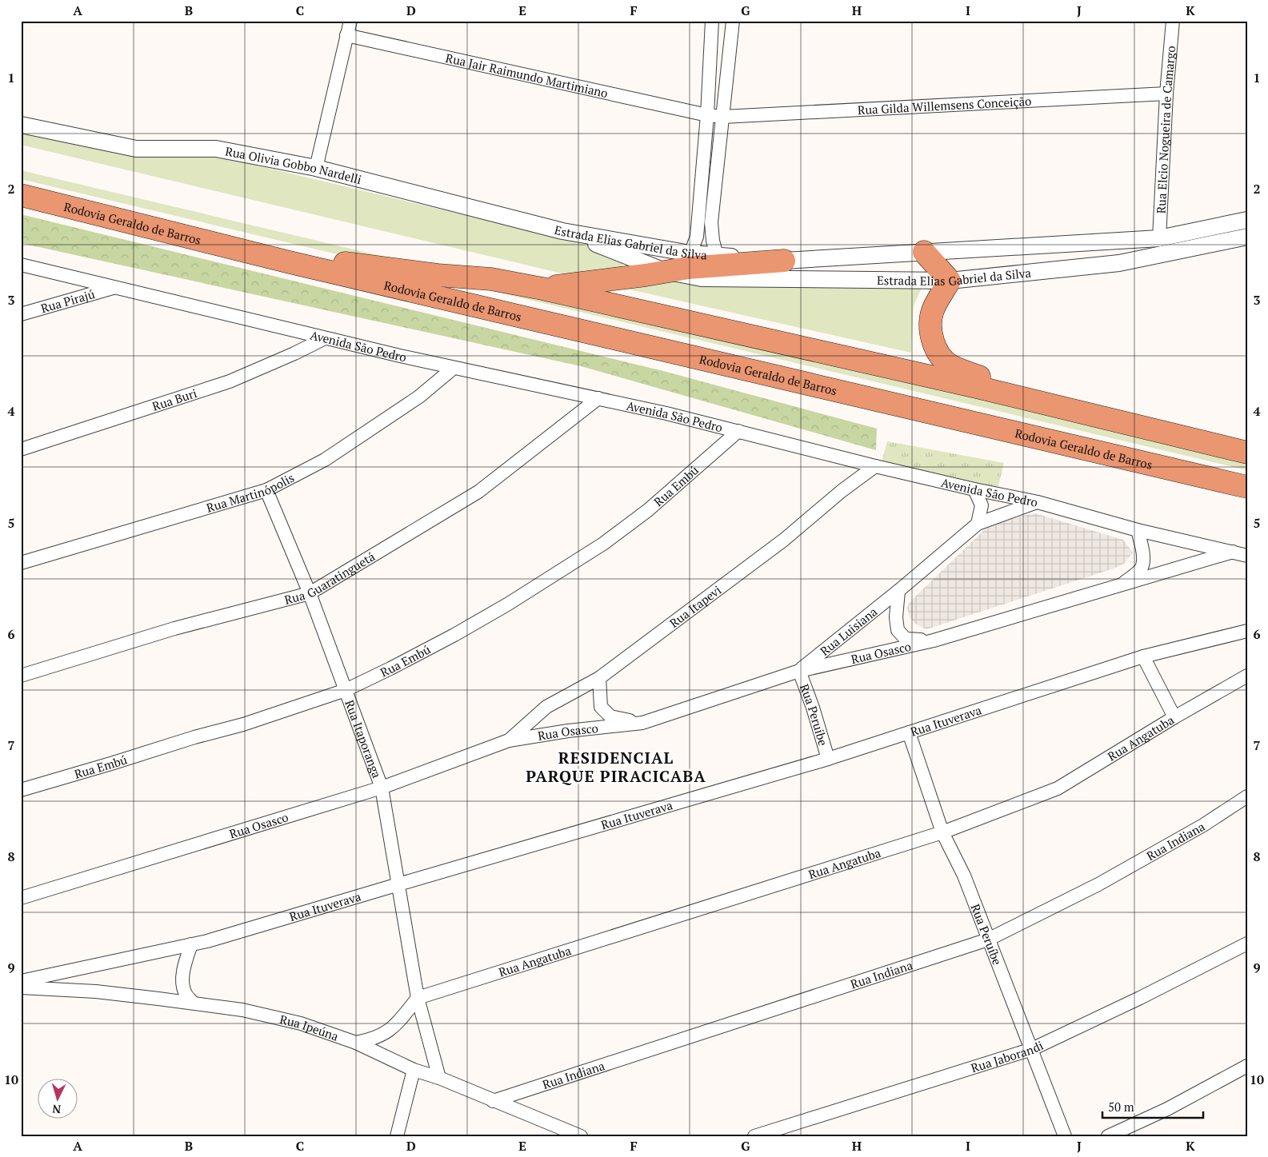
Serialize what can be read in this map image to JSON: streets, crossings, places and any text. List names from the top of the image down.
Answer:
{
  "streets": {
    "highway": ["Rodovia Geraldo de Barros"],
    "street": [
      "Rua Jair Raimundo Martimiano",
      "Rua Gilda Willemsens Conceição",
      "Rua Elcio Nogueira de Camargo",
      "Rua Olivia Gobbo Nardelli",
      "Estrada Elias Gabriel da Silva",
      "Rua Pirajú",
      "Avenida São Pedro",
      "Rua Buri",
      "Rua Embú",
      "Rua Martinópolis",
      "Rua Guaratinguetá",
      "Rua Itapevi",
      "Rua Luisiana",
      "Rua Osasco",
      "Rua Peruibe",
      "Rua Ituverava",
      "Rua Itaporanga",
      "Rua Angatuba",
      "Rua Indiana",
      "Rua Peruíbe",
      "Rua Ipeúna",
      "Rua Jaborandi"
    ]
  },
  "crossings": [
    ["Rua Jair Raimundo Martimiano", "Rua Gilda Willemsens Conceição"],
    ["Rua Gilda Willemsens Conceição", "Rua Elcio Nogueira de Camargo"],
    ["Rua Elcio Nogueira de Camargo", "Estrada Elias Gabriel da Silva"],
    ["Rua Olivia Gobbo Nardelli", "Estrada Elias Gabriel da Silva"],
    ["Rua Pirajú", "Avenida São Pedro"],
    ["Avenida São Pedro", "Rua Buri"],
    ["Avenida São Pedro", "Rua Embú"],
    ["Avenida São Pedro", "Rua Martinópolis"],
    ["Avenida São Pedro", "Rua Guaratinguetá"],
    ["Avenida São Pedro", "Rua Itapevi"],
    ["Avenida São Pedro", "Rua Luisiana"],
    ["Avenida São Pedro", "Rua Osasco"],
    ["Rua Embú", "Rua Itaporanga"],
    ["Rua Martinópolis", "Rua Itaporanga"],
    ["Rua Guaratinguetá", "Rua Itaporanga"],
    ["Rua Itapevi", "Rua Osasco"],
    ["Rua Luisiana", "Rua Osasco"],
    ["Rua Luisiana", "Rua Peruibe"],
    ["Rua Osasco", "Rua Peruibe"],
    ["Rua Osasco", "Rua Itaporanga"],
    ["Rua Peruibe", "Rua Ituverava"],
    ["Rua Ituverava", "Rua Itaporanga"],
    ["Rua Ituverava", "Rua Peruíbe"],
    ["Rua Itaporanga", "Rua Angatuba"],
    ["Rua Itaporanga", "Rua Ipeúna"],
    ["Rua Angatuba", "Rua Peruíbe"],
    ["Rua Indiana", "Rua Peruíbe"],
    ["Rua Indiana", "Rua Ipeúna"],
    ["Rua Peruíbe", "Rua Jaborandi"]
  ],
  "districts": ["RESIDENCIAL PARQUE PIRACICABA"],
  "scale_bar": "50 m",
  "north": "bottom",
  "grid": {
    "columns": [
      "A",
      "B",
      "C",
      "D",
      "E",
      "F",
      "G",
      "H",
      "I",
      "J",
      "K"
    ],
    "rows": [
      "1",
      "2",
      "3",
      "4",
      "5",
      "6",
      "7",
      "8",
      "9",
      "10"
    ]
  }
}
